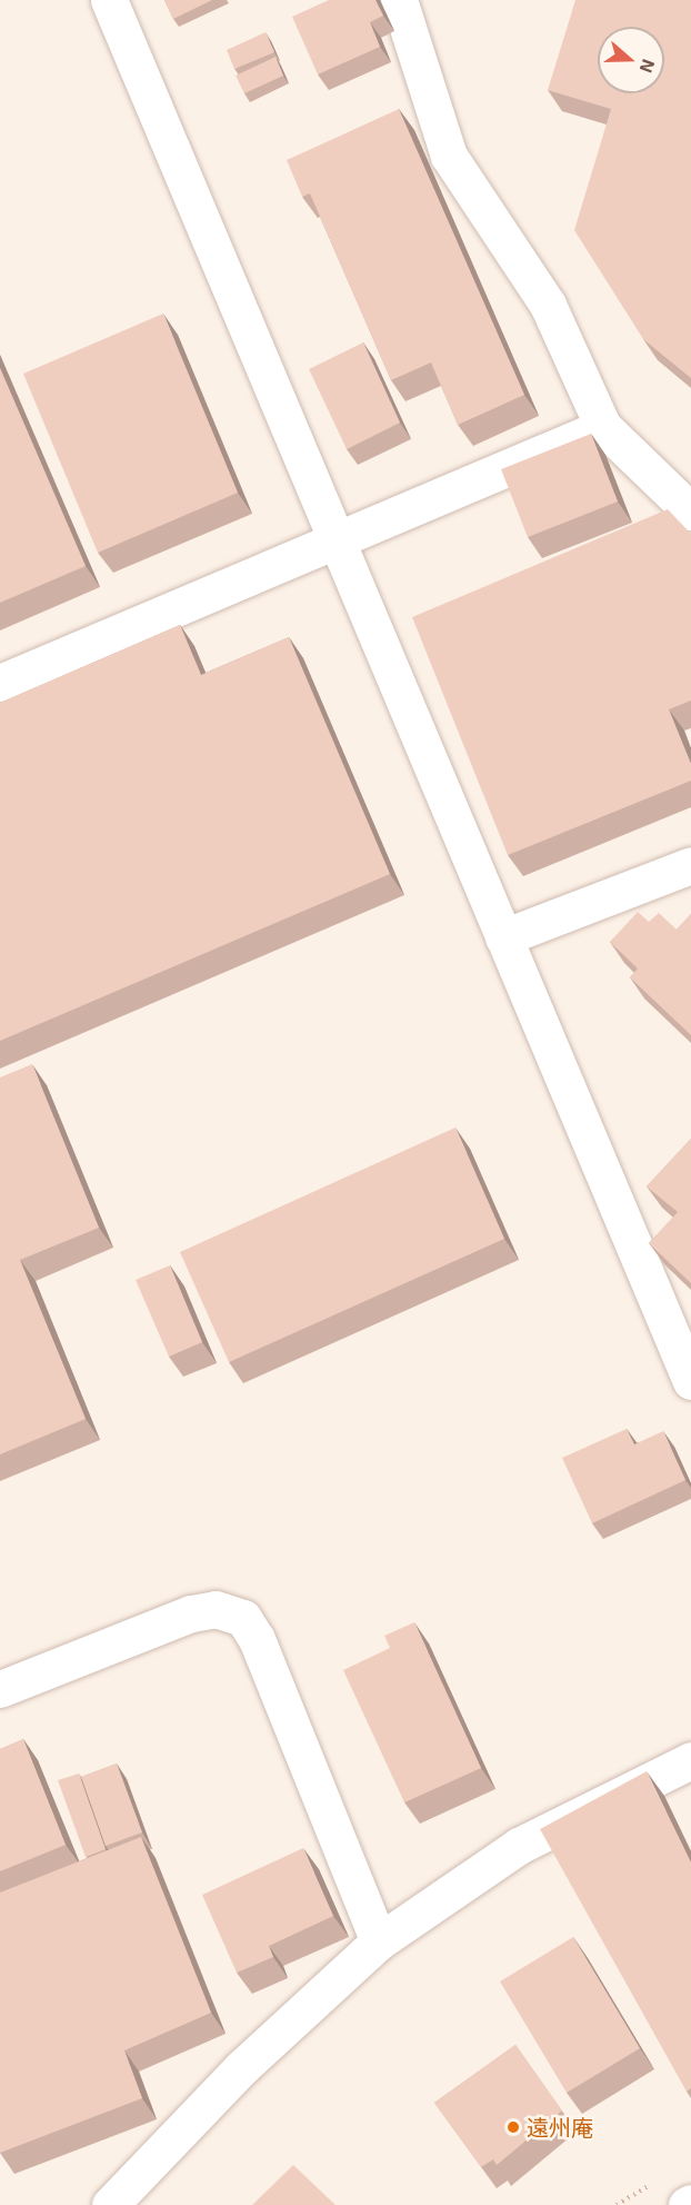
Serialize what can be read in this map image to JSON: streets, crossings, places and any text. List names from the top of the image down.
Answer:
{
  "places": ["遠州庵"],
  "north": "right"
}
